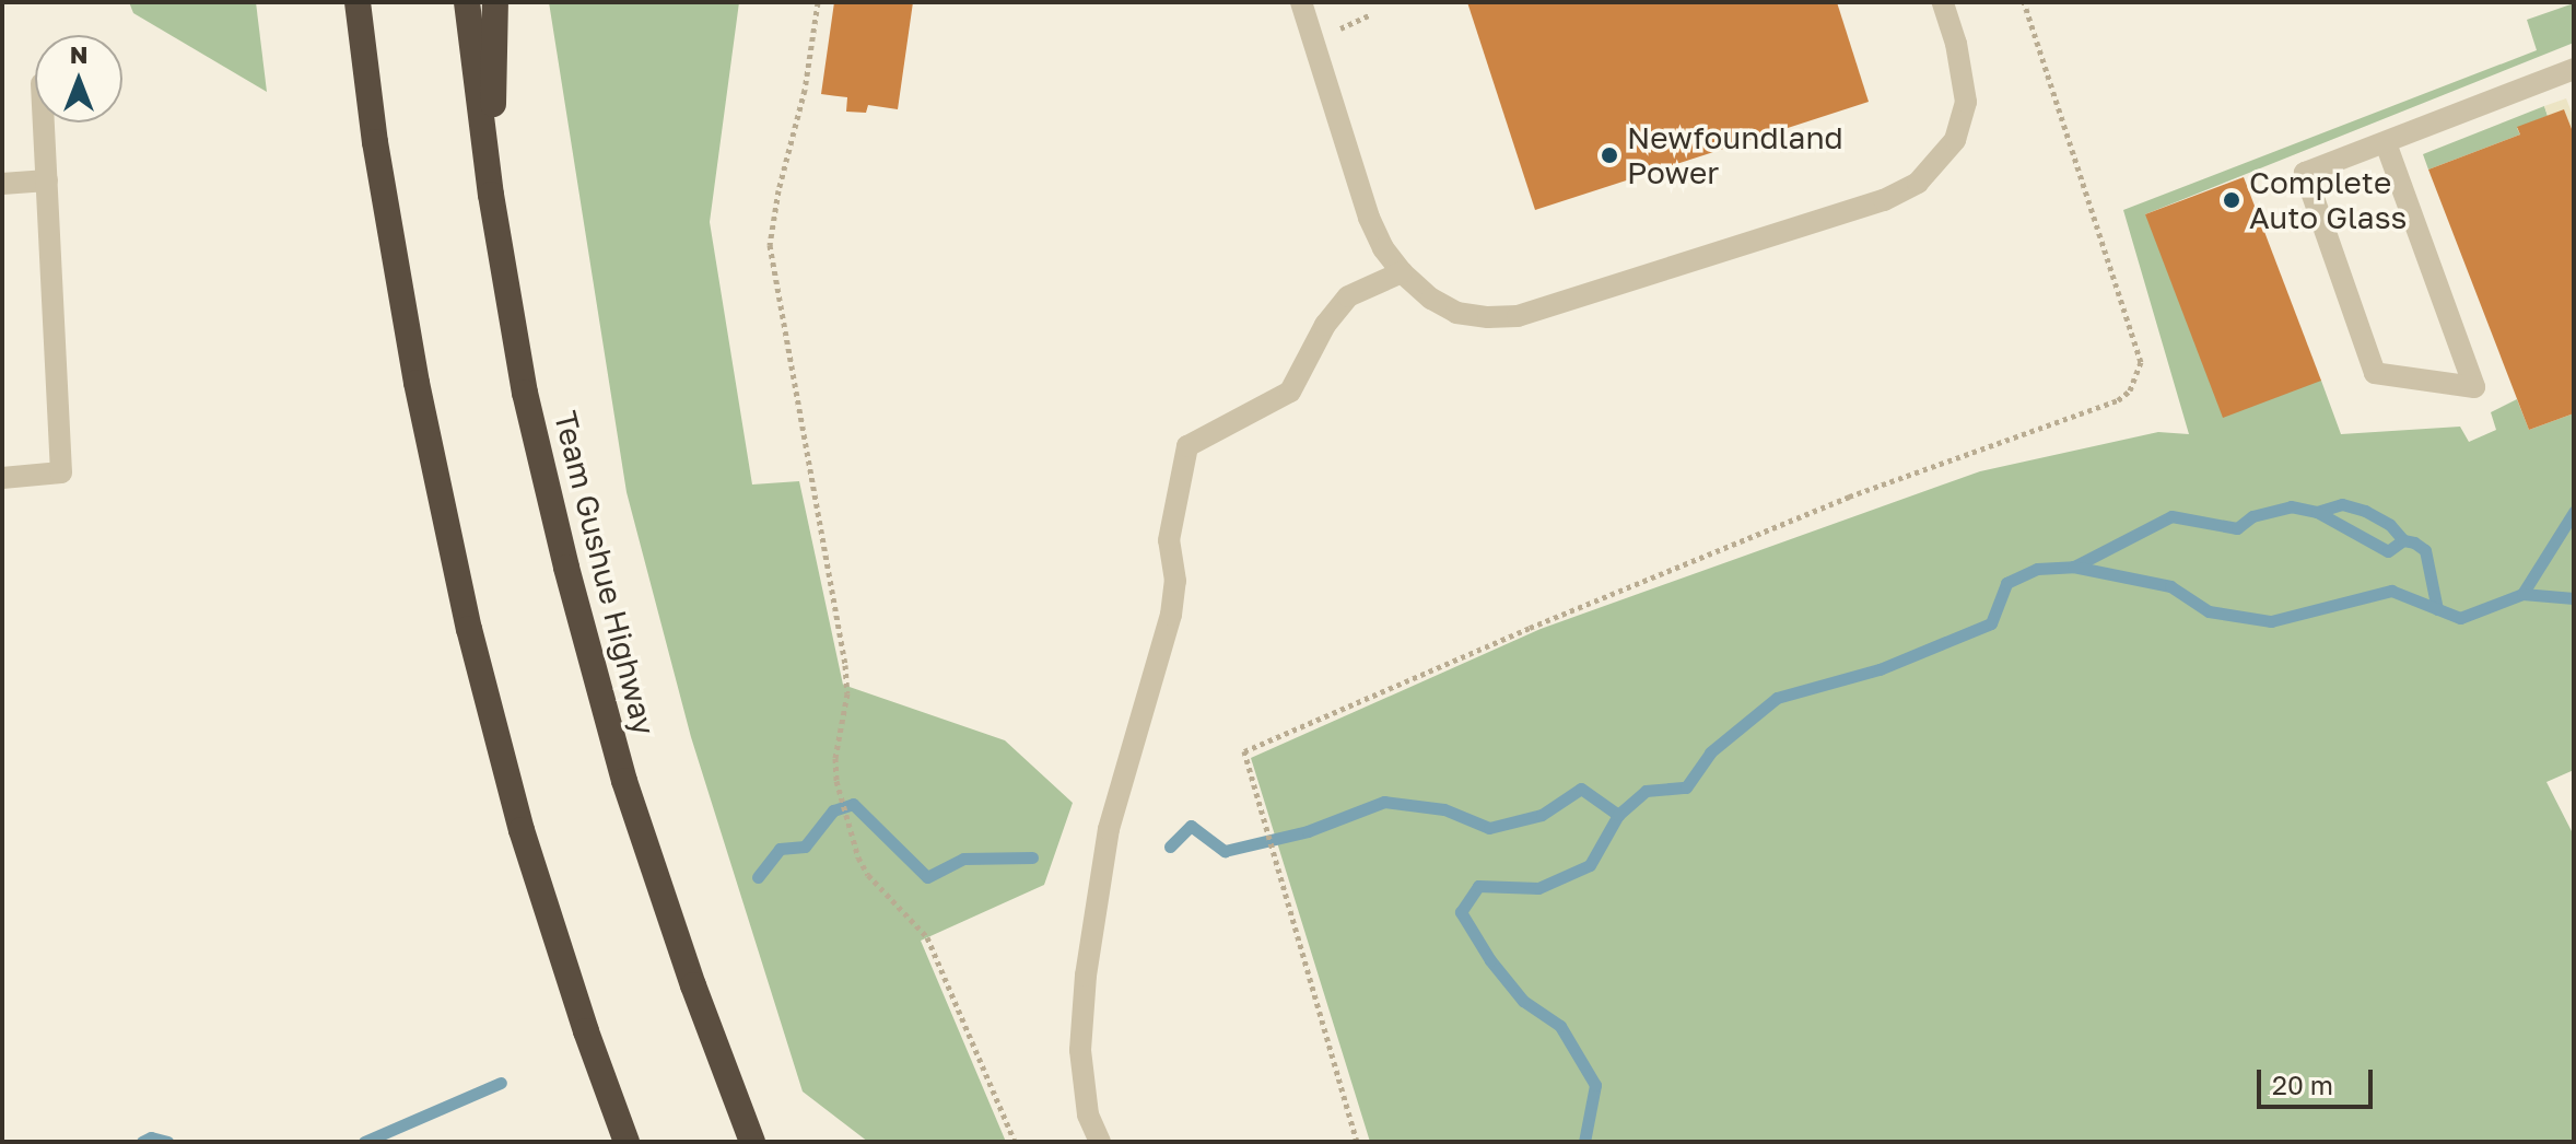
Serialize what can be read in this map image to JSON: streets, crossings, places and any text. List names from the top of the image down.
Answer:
{
  "streets": {
    "highway": ["Team Gushue Highway"]
  },
  "places": ["Newfoundland Power", "Complete Auto Glass"],
  "scale_bar": "20 m",
  "north": "top"
}
